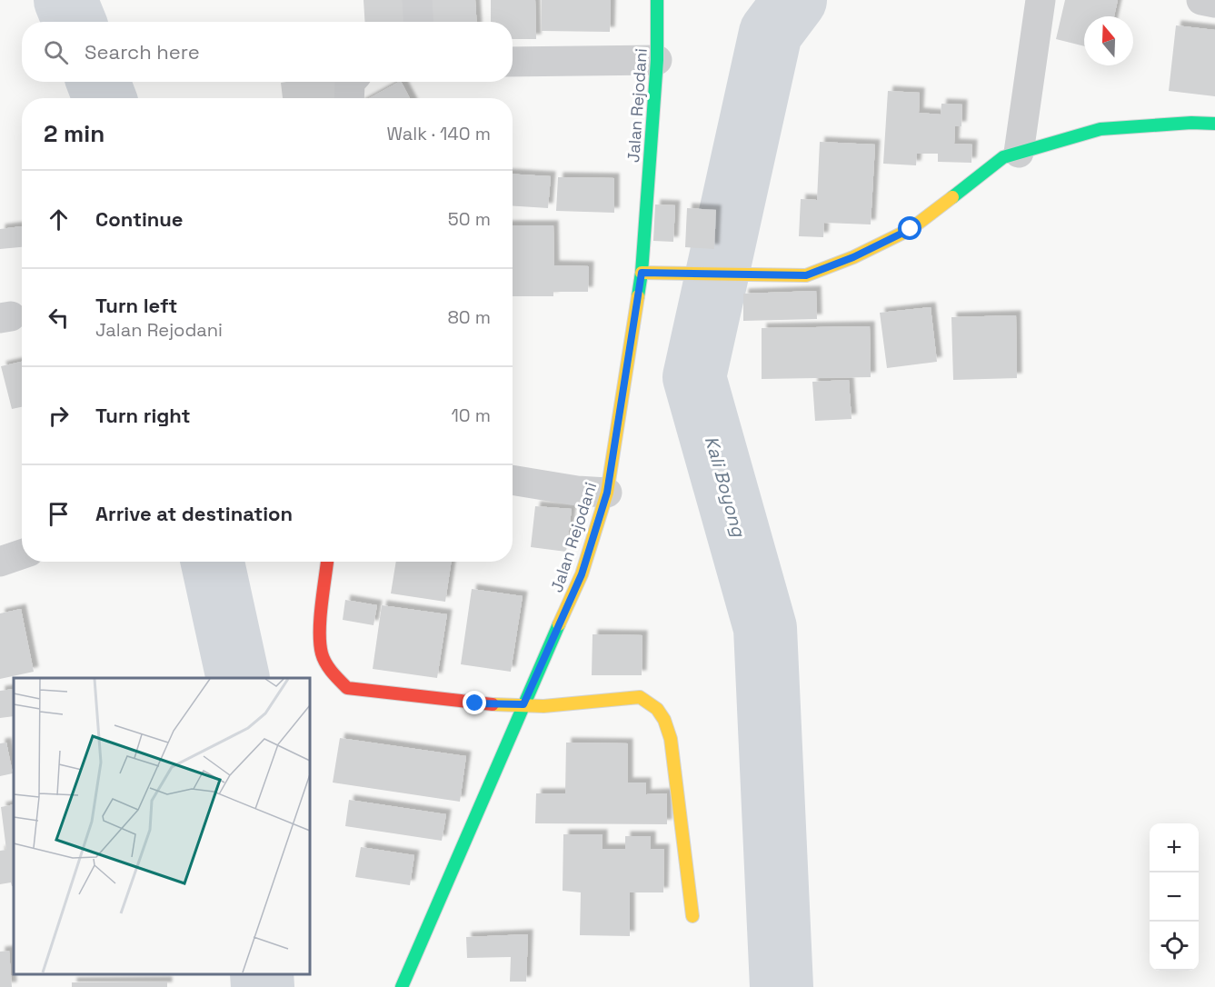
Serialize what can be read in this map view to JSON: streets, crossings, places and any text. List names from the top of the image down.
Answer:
{
  "streets": {
    "street": ["Jalan Rejodani"]
  },
  "water": ["Kali Boyong"],
  "north": "top",
  "page": {
    "search": "Search here",
    "heading": ["2 min", "Walk · 140 m"],
    "list": [
      ["Continue", "50 m"],
      ["Turn left", "Jalan Rejodani", "80 m"],
      ["Turn right", "10 m"],
      "Arrive at destination"
    ],
    "map_buttons": ["+", "−"]
  }
}
